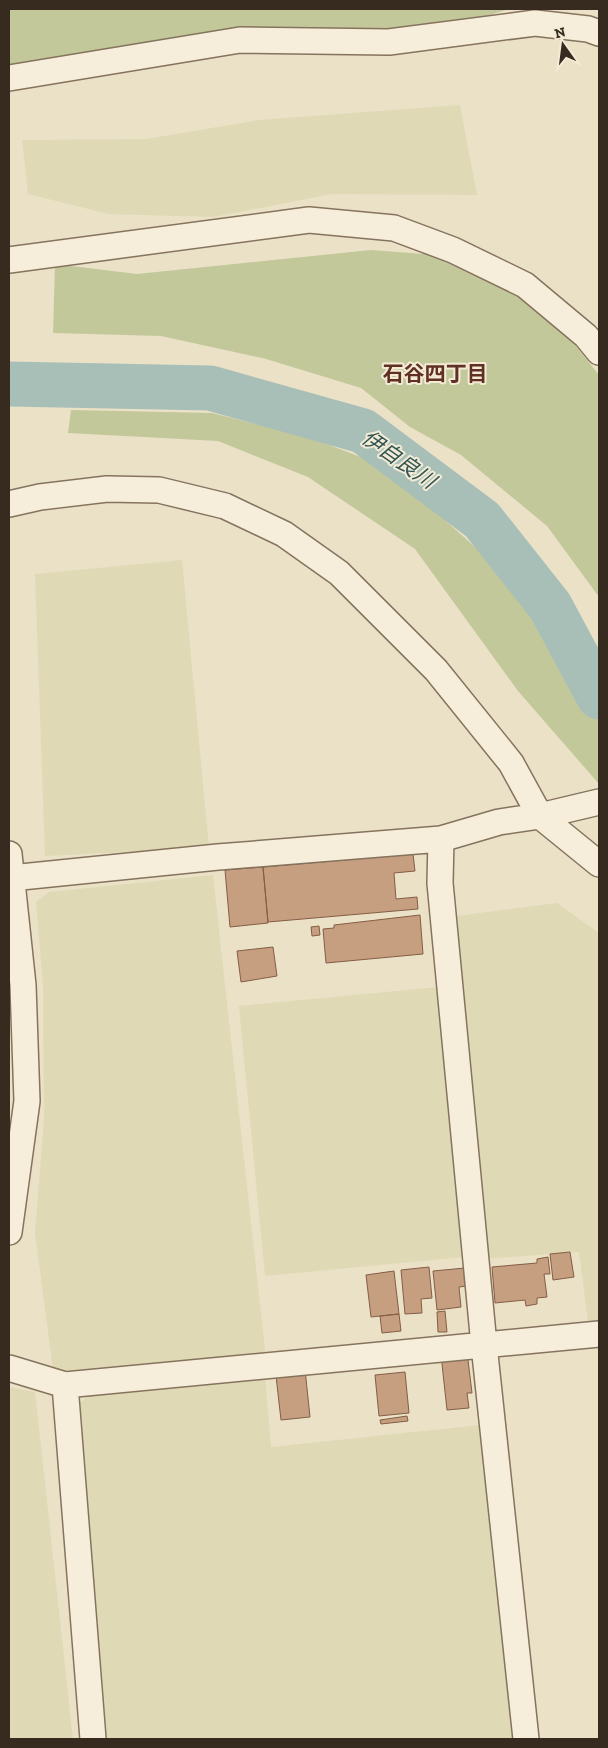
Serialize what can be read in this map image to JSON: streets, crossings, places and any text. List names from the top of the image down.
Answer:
{
  "districts": ["石谷四丁目"],
  "water": ["伊自良川"],
  "north": "top"
}
